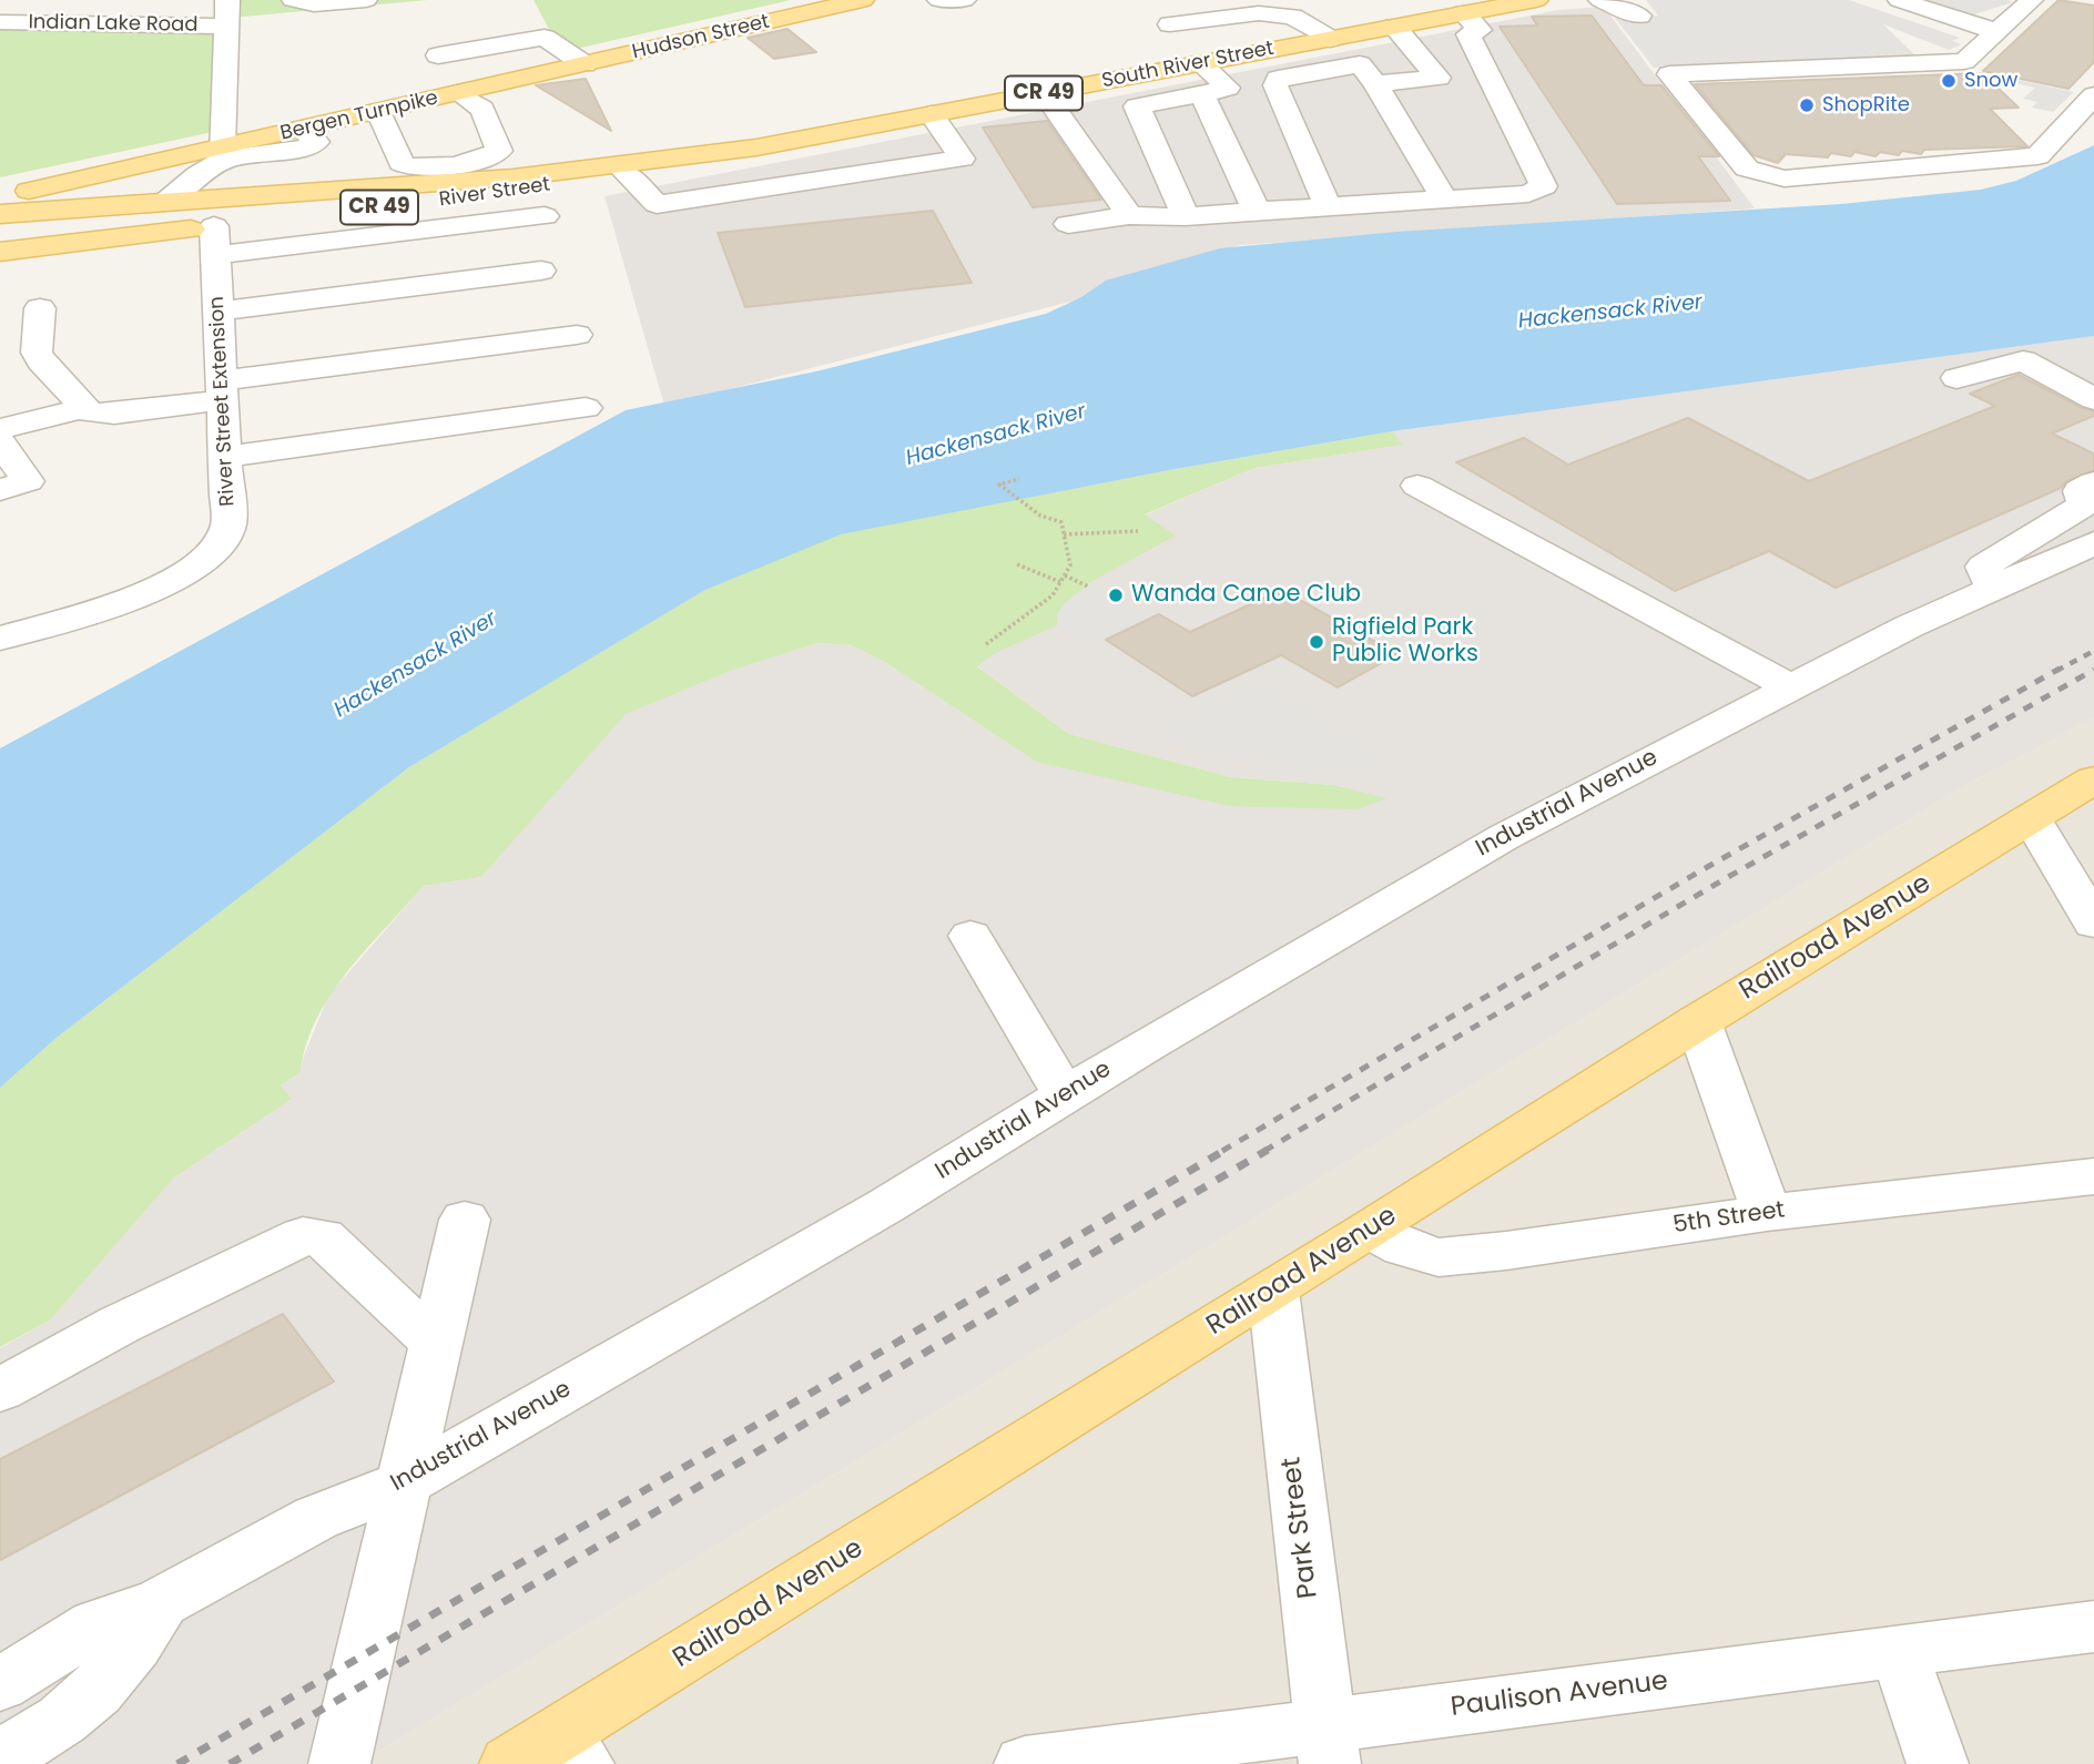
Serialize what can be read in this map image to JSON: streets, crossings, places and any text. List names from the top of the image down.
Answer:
{
  "streets": {
    "main road": [
      "Hudson Street",
      "South River Street",
      "CR 49",
      "Bergen Turnpike",
      "River Street",
      "Railroad Avenue"
    ],
    "street": [
      "Indian Lake Road",
      "River Street Extension",
      "Industrial Avenue",
      "5th Street",
      "Park Street",
      "Paulison Avenue"
    ]
  },
  "crossings": [
    ["Hudson Street", "Bergen Turnpike"],
    ["South River Street", "River Street"],
    ["Bergen Turnpike", "River Street"],
    ["River Street", "River Street Extension"],
    ["Railroad Avenue", "5th Street"],
    ["Railroad Avenue", "Park Street"],
    ["Park Street", "Paulison Avenue"]
  ],
  "water": ["Hackensack River"],
  "places": [
    "Snow",
    "ShopRite",
    "Wanda Canoe Club",
    "Rigfield Park Public Works"
  ]
}
